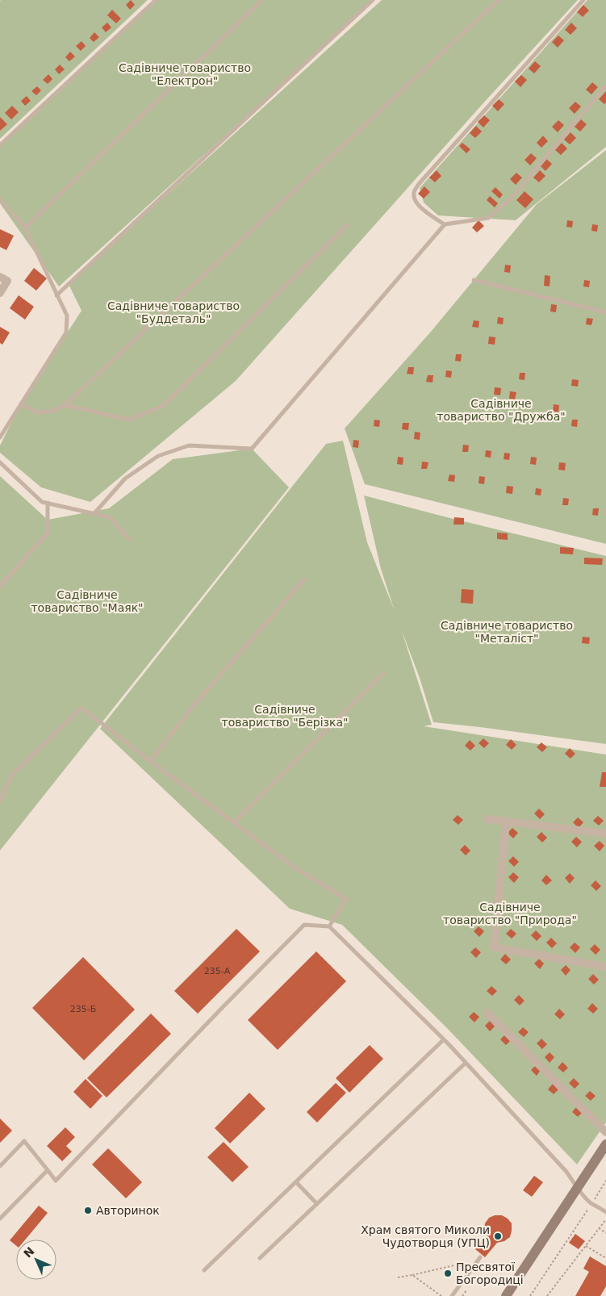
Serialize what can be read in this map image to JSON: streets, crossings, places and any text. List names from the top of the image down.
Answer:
{
  "parks": [
    "Садівниче товариство \"Електрон\"",
    "Садівниче товариство \"Буддеталь\"",
    "Садівниче товариство \"Дружба\"",
    "Садівниче товариство \"Маяк\"",
    "Садівниче товариство \"Металіст\"",
    "Садівниче товариство \"Берізка\"",
    "Садівниче товариство \"Природа\""
  ],
  "places": ["Авторинок", "Храм святого Миколи Чудотворця (УПЦ)", "Пресвятої Богородиці"],
  "house_numbers": ["235-А", "235-Б"],
  "north": "top left"
}
